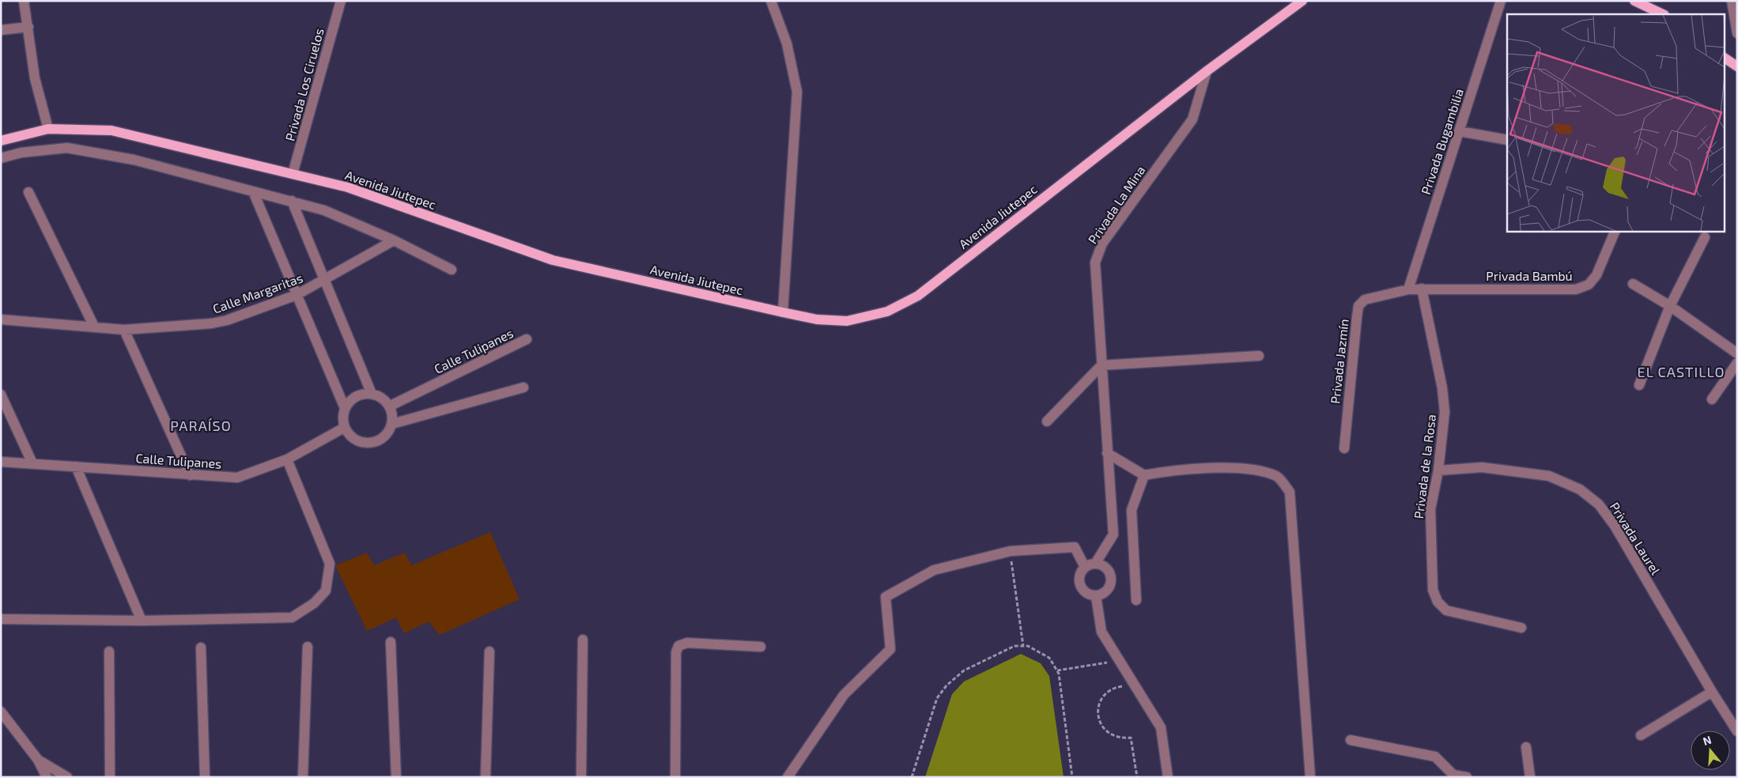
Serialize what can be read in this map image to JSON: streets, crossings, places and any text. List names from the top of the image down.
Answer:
{
  "streets": {
    "main road": ["Avenida Jiutepec"],
    "street": [
      "Privada Los Ciruelos",
      "Privada Bugambilia",
      "Privada La Mina",
      "Privada Bambú",
      "Calle Margaritas",
      "Calle Tulipanes",
      "Privada Jazmín",
      "Privada de la Rosa",
      "Privada Laurel"
    ]
  },
  "crossings": [
    ["Privada Los Ciruelos", "Avenida Jiutepec"],
    ["Privada Bugambilia", "Privada Bambú"],
    ["Privada Bugambilia", "Privada Jazmín"],
    ["Avenida Jiutepec", "Privada La Mina"],
    ["Privada Bambú", "Privada Jazmín"],
    ["Privada Bambú", "Privada de la Rosa"],
    ["Privada de la Rosa", "Privada Laurel"]
  ],
  "districts": ["EL CASTILLO", "PARAÍSO"],
  "north": "top"
}
